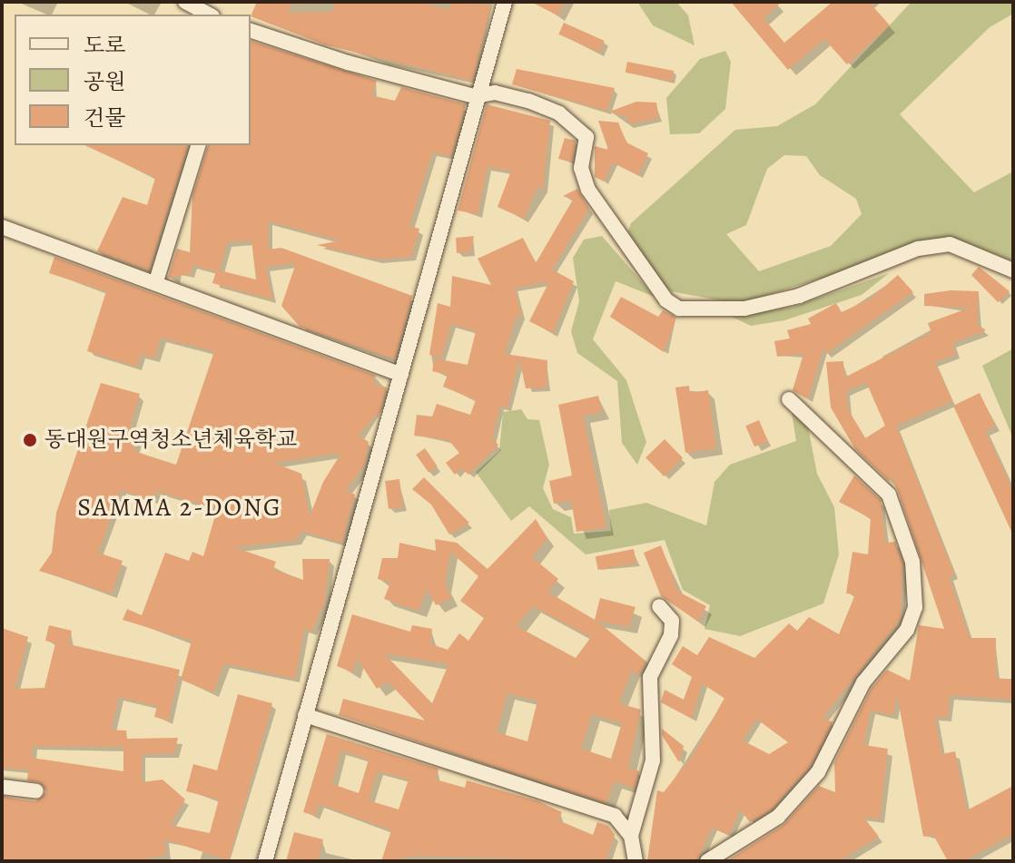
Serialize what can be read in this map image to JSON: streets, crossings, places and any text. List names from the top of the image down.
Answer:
{
  "districts": ["SAMMA 2-DONG"],
  "places": ["동대원구역청소년체육학교"],
  "legend": ["도로", "공원", "건물"]
}
